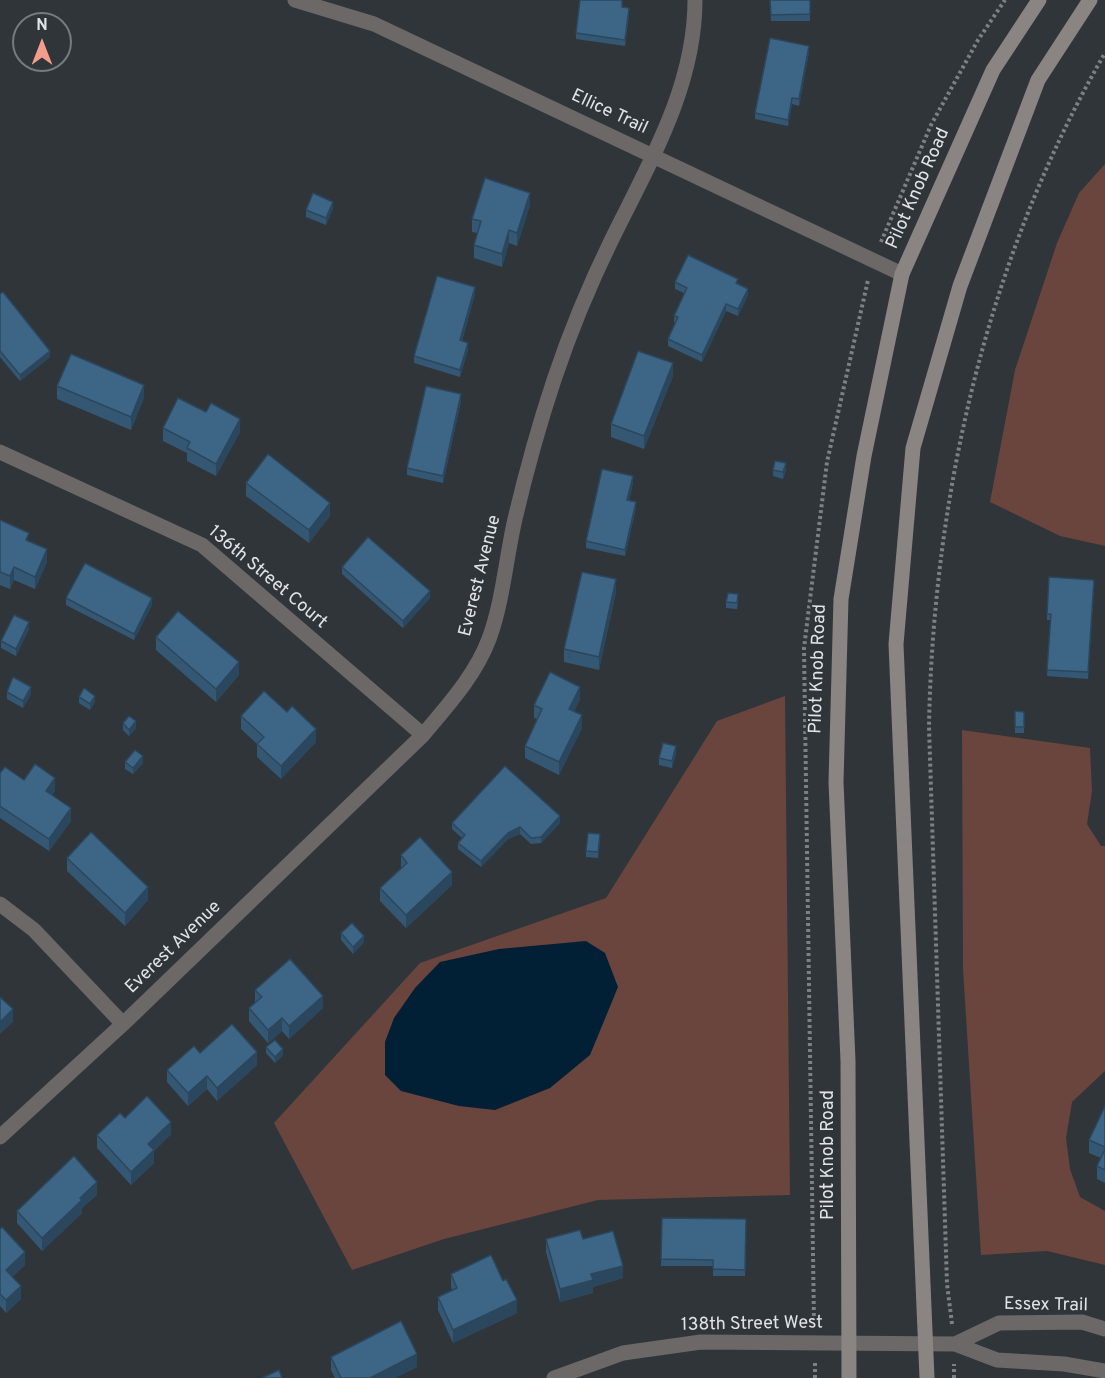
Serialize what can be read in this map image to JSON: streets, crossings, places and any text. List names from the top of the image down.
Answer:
{
  "streets": {
    "main road": ["Pilot Knob Road"],
    "street": [
      "Ellice Trail",
      "Everest Avenue",
      "136th Street Court",
      "Essex Trail",
      "138th Street West"
    ]
  },
  "crossings": [
    ["Ellice Trail", "Pilot Knob Road"],
    ["Ellice Trail", "Everest Avenue"],
    ["Pilot Knob Road", "Essex Trail"],
    ["Pilot Knob Road", "138th Street West"],
    ["Everest Avenue", "136th Street Court"],
    ["Essex Trail", "138th Street West"]
  ],
  "north": "top"
}
